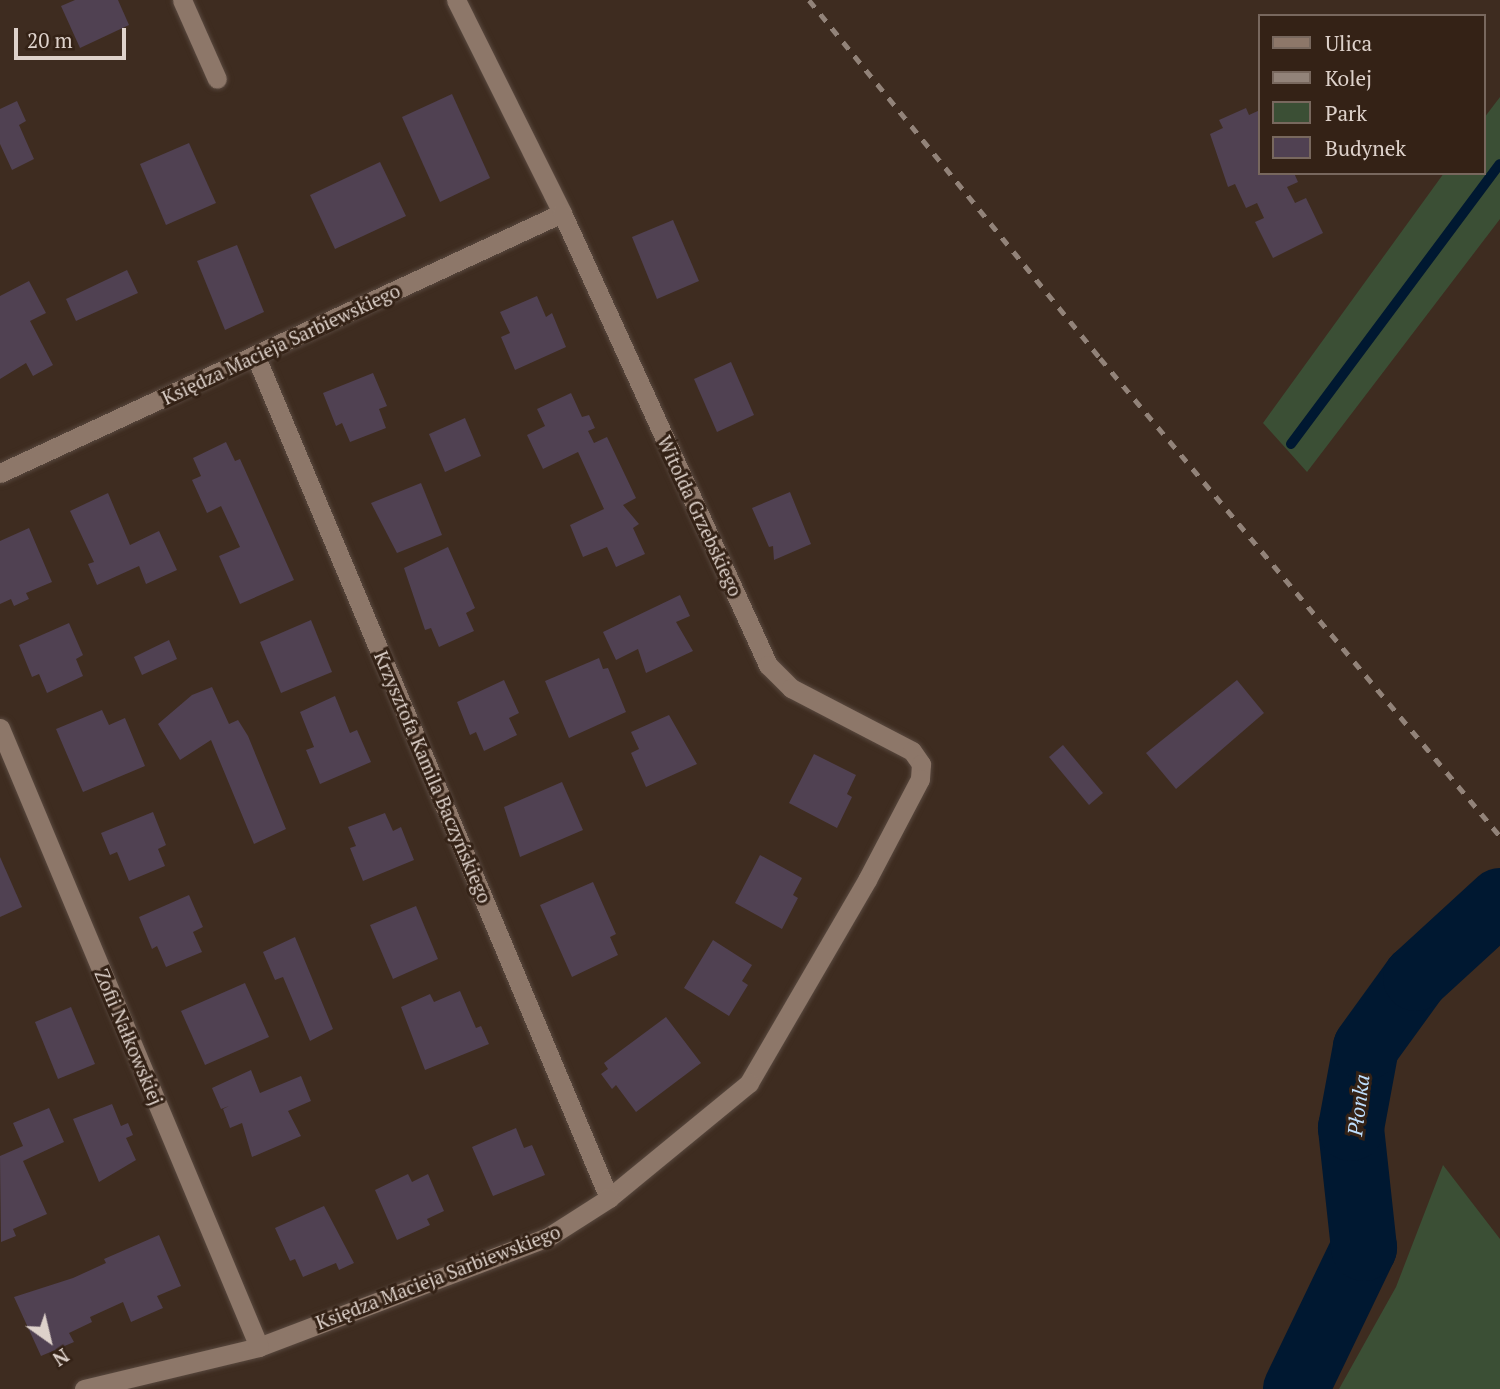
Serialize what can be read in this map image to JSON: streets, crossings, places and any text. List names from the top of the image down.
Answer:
{
  "streets": {
    "street": [
      "Księdza Macieja Sarbiewskiego",
      "Witolda Grzebskiego",
      "Krzysztofa Kamila Baczyńskiego",
      "Zofii Nałkowskiej"
    ]
  },
  "crossings": [
    ["Księdza Macieja Sarbiewskiego", "Witolda Grzebskiego"],
    ["Księdza Macieja Sarbiewskiego", "Krzysztofa Kamila Baczyńskiego"],
    ["Księdza Macieja Sarbiewskiego", "Zofii Nałkowskiej"]
  ],
  "water": ["Płonka"],
  "legend": [
    "Ulica",
    "Kolej",
    "Park",
    "Budynek"
  ],
  "scale_bar": "20 m",
  "north": "bottom right"
}
